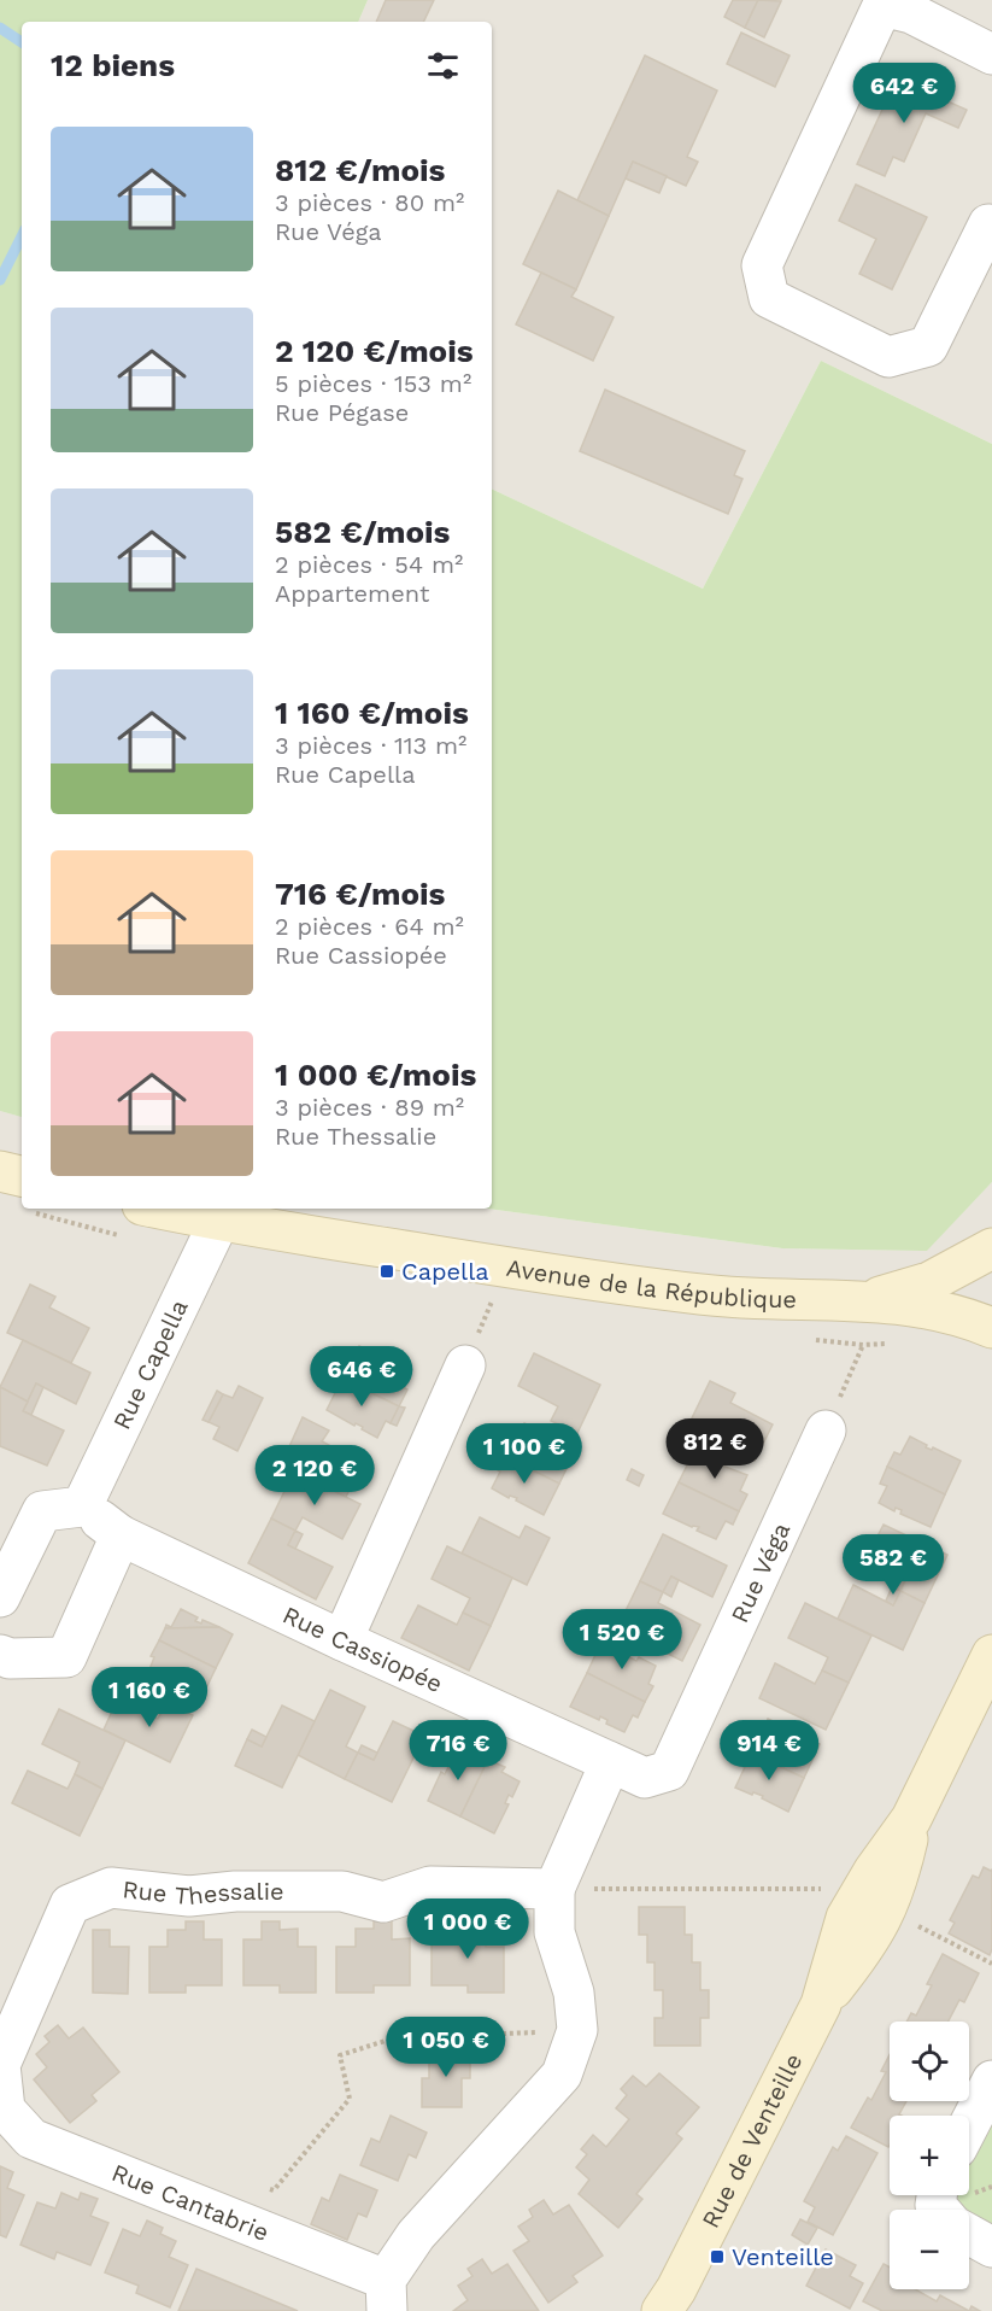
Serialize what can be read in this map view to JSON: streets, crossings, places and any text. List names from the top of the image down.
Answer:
{
  "streets": {
    "street": [
      "Avenue de la République",
      "Rue Capella",
      "Rue Véga",
      "Rue Cassiopée",
      "Rue Thessalie",
      "Rue de Venteille",
      "Rue Cantabrie"
    ]
  },
  "crossings": [
    ["Avenue de la République", "Rue Capella"],
    ["Rue Véga", "Rue Cassiopée"],
    ["Rue Thessalie", "Rue Cantabrie"]
  ],
  "places": {
    "transit": ["Capella", "Venteille"]
  },
  "page": {
    "heading": "12 biens",
    "price": [
      "642 €",
      "646 €",
      "812 €",
      "1 100 €",
      "2 120 €",
      "582 €",
      "1 520 €",
      "1 160 €",
      "716 €",
      "914 €",
      "1 000 €",
      "1 050 €"
    ],
    "list": [
      {
        "name": "812 €/mois",
        "note": "3 pièces · 80 m² · Rue Véga"
      },
      {
        "name": "2 120 €/mois",
        "note": "5 pièces · 153 m² · Rue Pégase"
      },
      {
        "name": "582 €/mois",
        "note": "2 pièces · 54 m² · Appartement"
      },
      {
        "name": "1 160 €/mois",
        "note": "3 pièces · 113 m² · Rue Capella"
      },
      {
        "name": "716 €/mois",
        "note": "2 pièces · 64 m² · Rue Cassiopée"
      },
      {
        "name": "1 000 €/mois",
        "note": "3 pièces · 89 m² · Rue Thessalie"
      }
    ],
    "map_buttons": ["+", "−"]
  }
}
